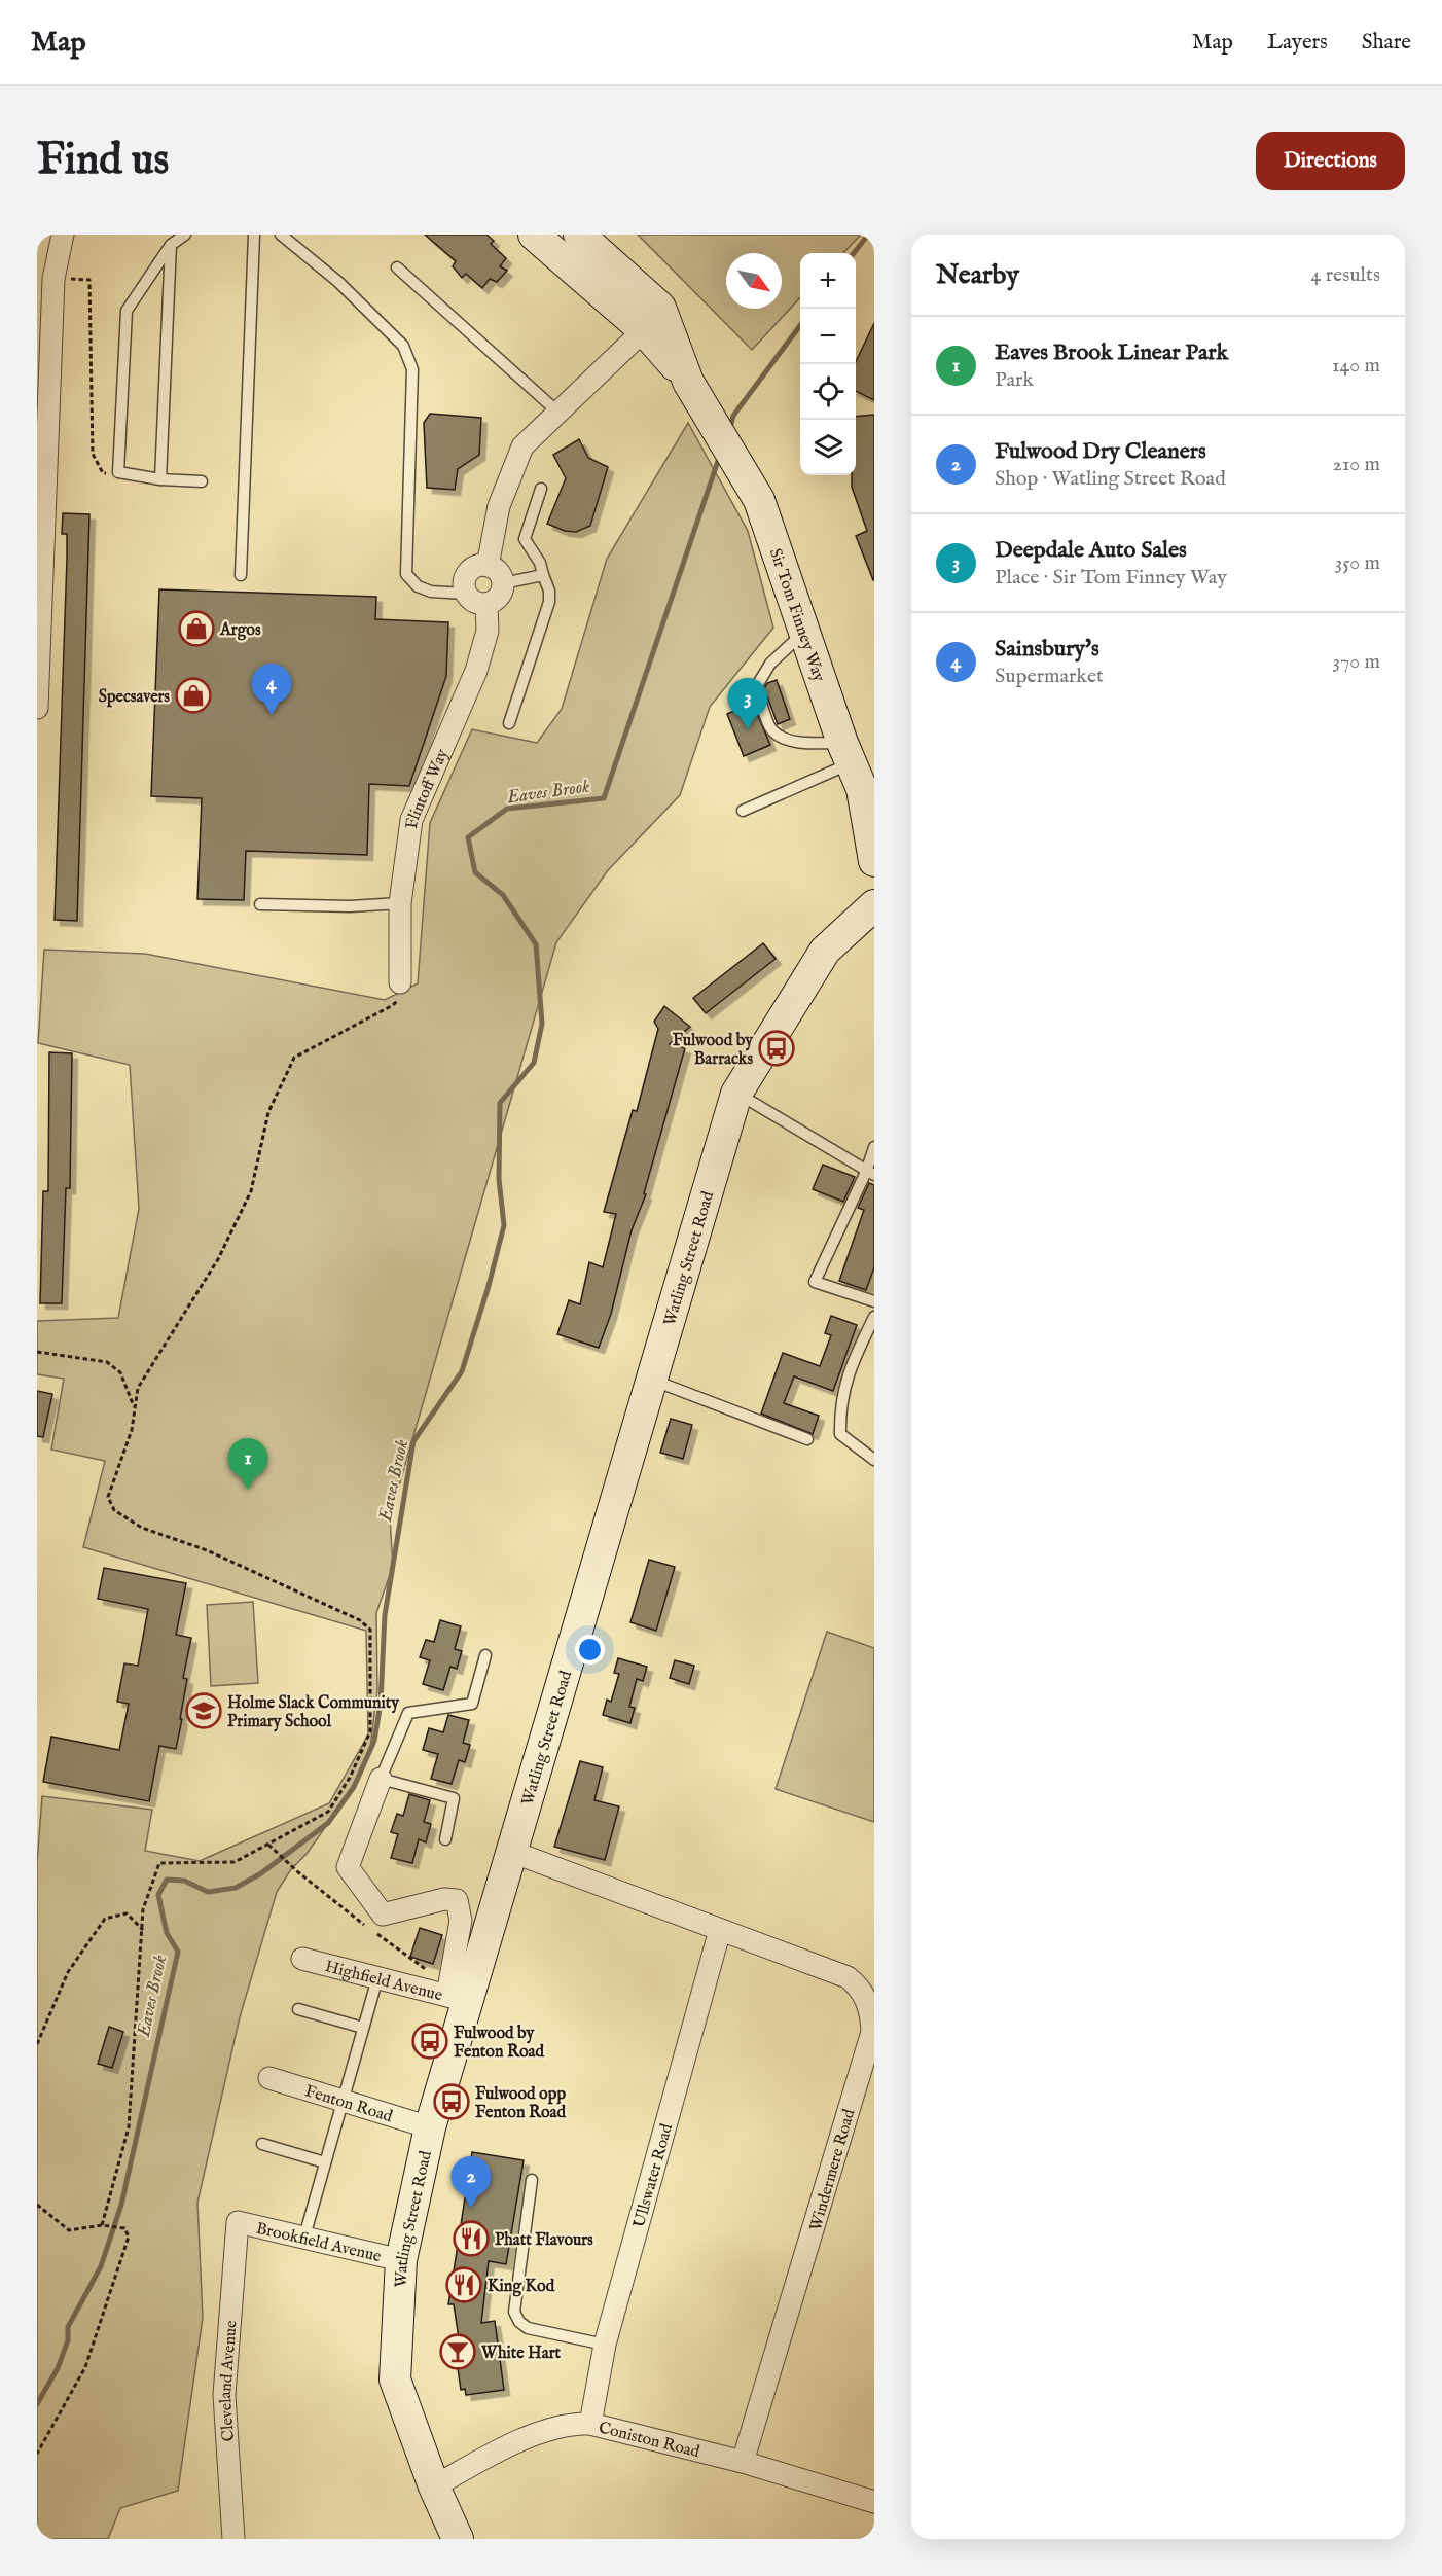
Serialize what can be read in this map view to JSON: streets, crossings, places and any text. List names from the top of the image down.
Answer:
{
  "streets": {
    "main road": ["Sir Tom Finney Way", "Watling Street Road"],
    "street": [
      "Flintoff Way",
      "Highfield Avenue",
      "Fenton Road",
      "Windermere Road",
      "Ullswater Road",
      "Brookfield Avenue",
      "Cleveland Avenue",
      "Coniston Road"
    ]
  },
  "crossings": [
    ["Watling Street Road", "Highfield Avenue"],
    ["Watling Street Road", "Fenton Road"],
    ["Watling Street Road", "Windermere Road"],
    ["Watling Street Road", "Brookfield Avenue"],
    ["Watling Street Road", "Coniston Road"],
    ["Windermere Road", "Ullswater Road"],
    ["Windermere Road", "Coniston Road"],
    ["Ullswater Road", "Coniston Road"],
    ["Brookfield Avenue", "Cleveland Avenue"]
  ],
  "water": ["Eaves Brook"],
  "places": {
    "shop": ["Argos", "Specsavers"],
    "bus stop": ["Fulwood by Barracks", "Fulwood by Fenton Road", "Fulwood opp Fenton Road"],
    "school or university": ["Holme Slack Community Primary School"],
    "restaurant": ["Phatt Flavours", "King Kod"],
    "bar": ["White Hart"]
  },
  "north": "bottom right",
  "page": {
    "header": "Map",
    "nav": ["Map", "Layers", "Share"],
    "buttons": "Directions",
    "title": "Find us",
    "heading": ["Nearby", "4 results"],
    "map_buttons": ["+", "−"],
    "list": [
      {
        "mark": "1",
        "name": "Eaves Brook Linear Park",
        "note": "Park",
        "value": "140 m"
      },
      {
        "mark": "2",
        "name": "Fulwood Dry Cleaners",
        "note": "Shop · Watling Street Road",
        "value": "210 m"
      },
      {
        "mark": "3",
        "name": "Deepdale Auto Sales",
        "note": "Place · Sir Tom Finney Way",
        "value": "350 m"
      },
      {
        "mark": "4",
        "name": "Sainsbury's",
        "note": "Supermarket",
        "value": "370 m"
      }
    ],
    "pins": [
      "4",
      "3",
      "1",
      "2"
    ]
  }
}
